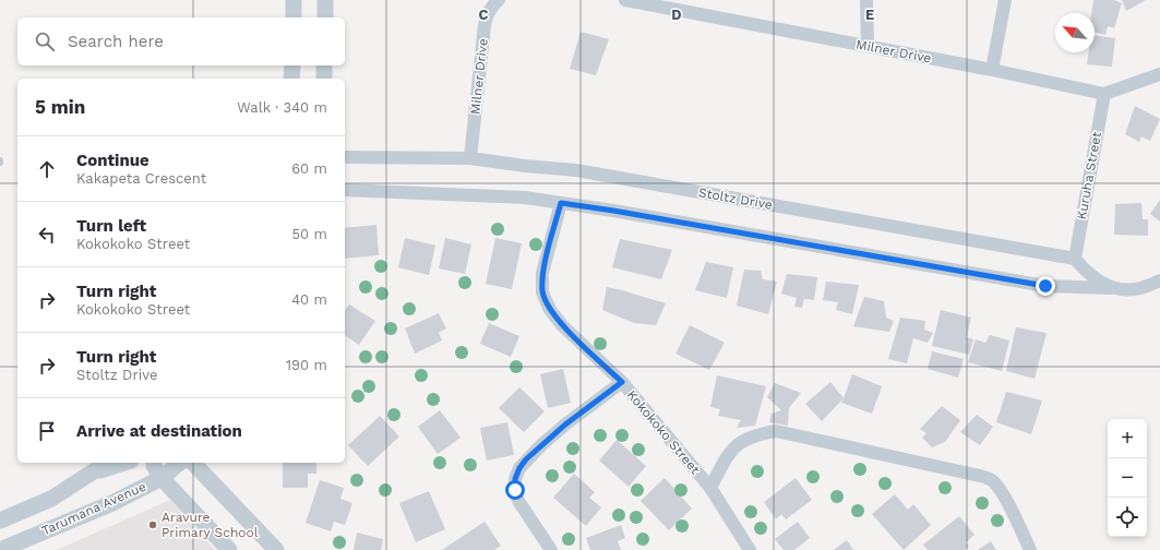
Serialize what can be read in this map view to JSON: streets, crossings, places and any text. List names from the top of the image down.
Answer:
{
  "streets": {
    "street": [
      "Milner Drive",
      "Kuruha Street",
      "Stoltz Drive",
      "Kokokoko Street",
      "Tarumana Avenue"
    ]
  },
  "crossings": [
    ["Milner Drive", "Kuruha Street"],
    ["Milner Drive", "Stoltz Drive"],
    ["Kuruha Street", "Stoltz Drive"]
  ],
  "places": ["Aravure Primary School"],
  "north": "top left",
  "page": {
    "search": "Search here",
    "heading": ["5 min", "Walk · 340 m"],
    "list": [
      ["Continue", "Kakapeta Crescent", "60 m"],
      ["Turn left", "Kokokoko Street", "50 m"],
      ["Turn right", "Kokokoko Street", "40 m"],
      ["Turn right", "Stoltz Drive", "190 m"],
      "Arrive at destination"
    ],
    "map_buttons": ["+", "−"]
  },
  "grid": {
    "columns": ["C", "D", "E"]
  }
}
